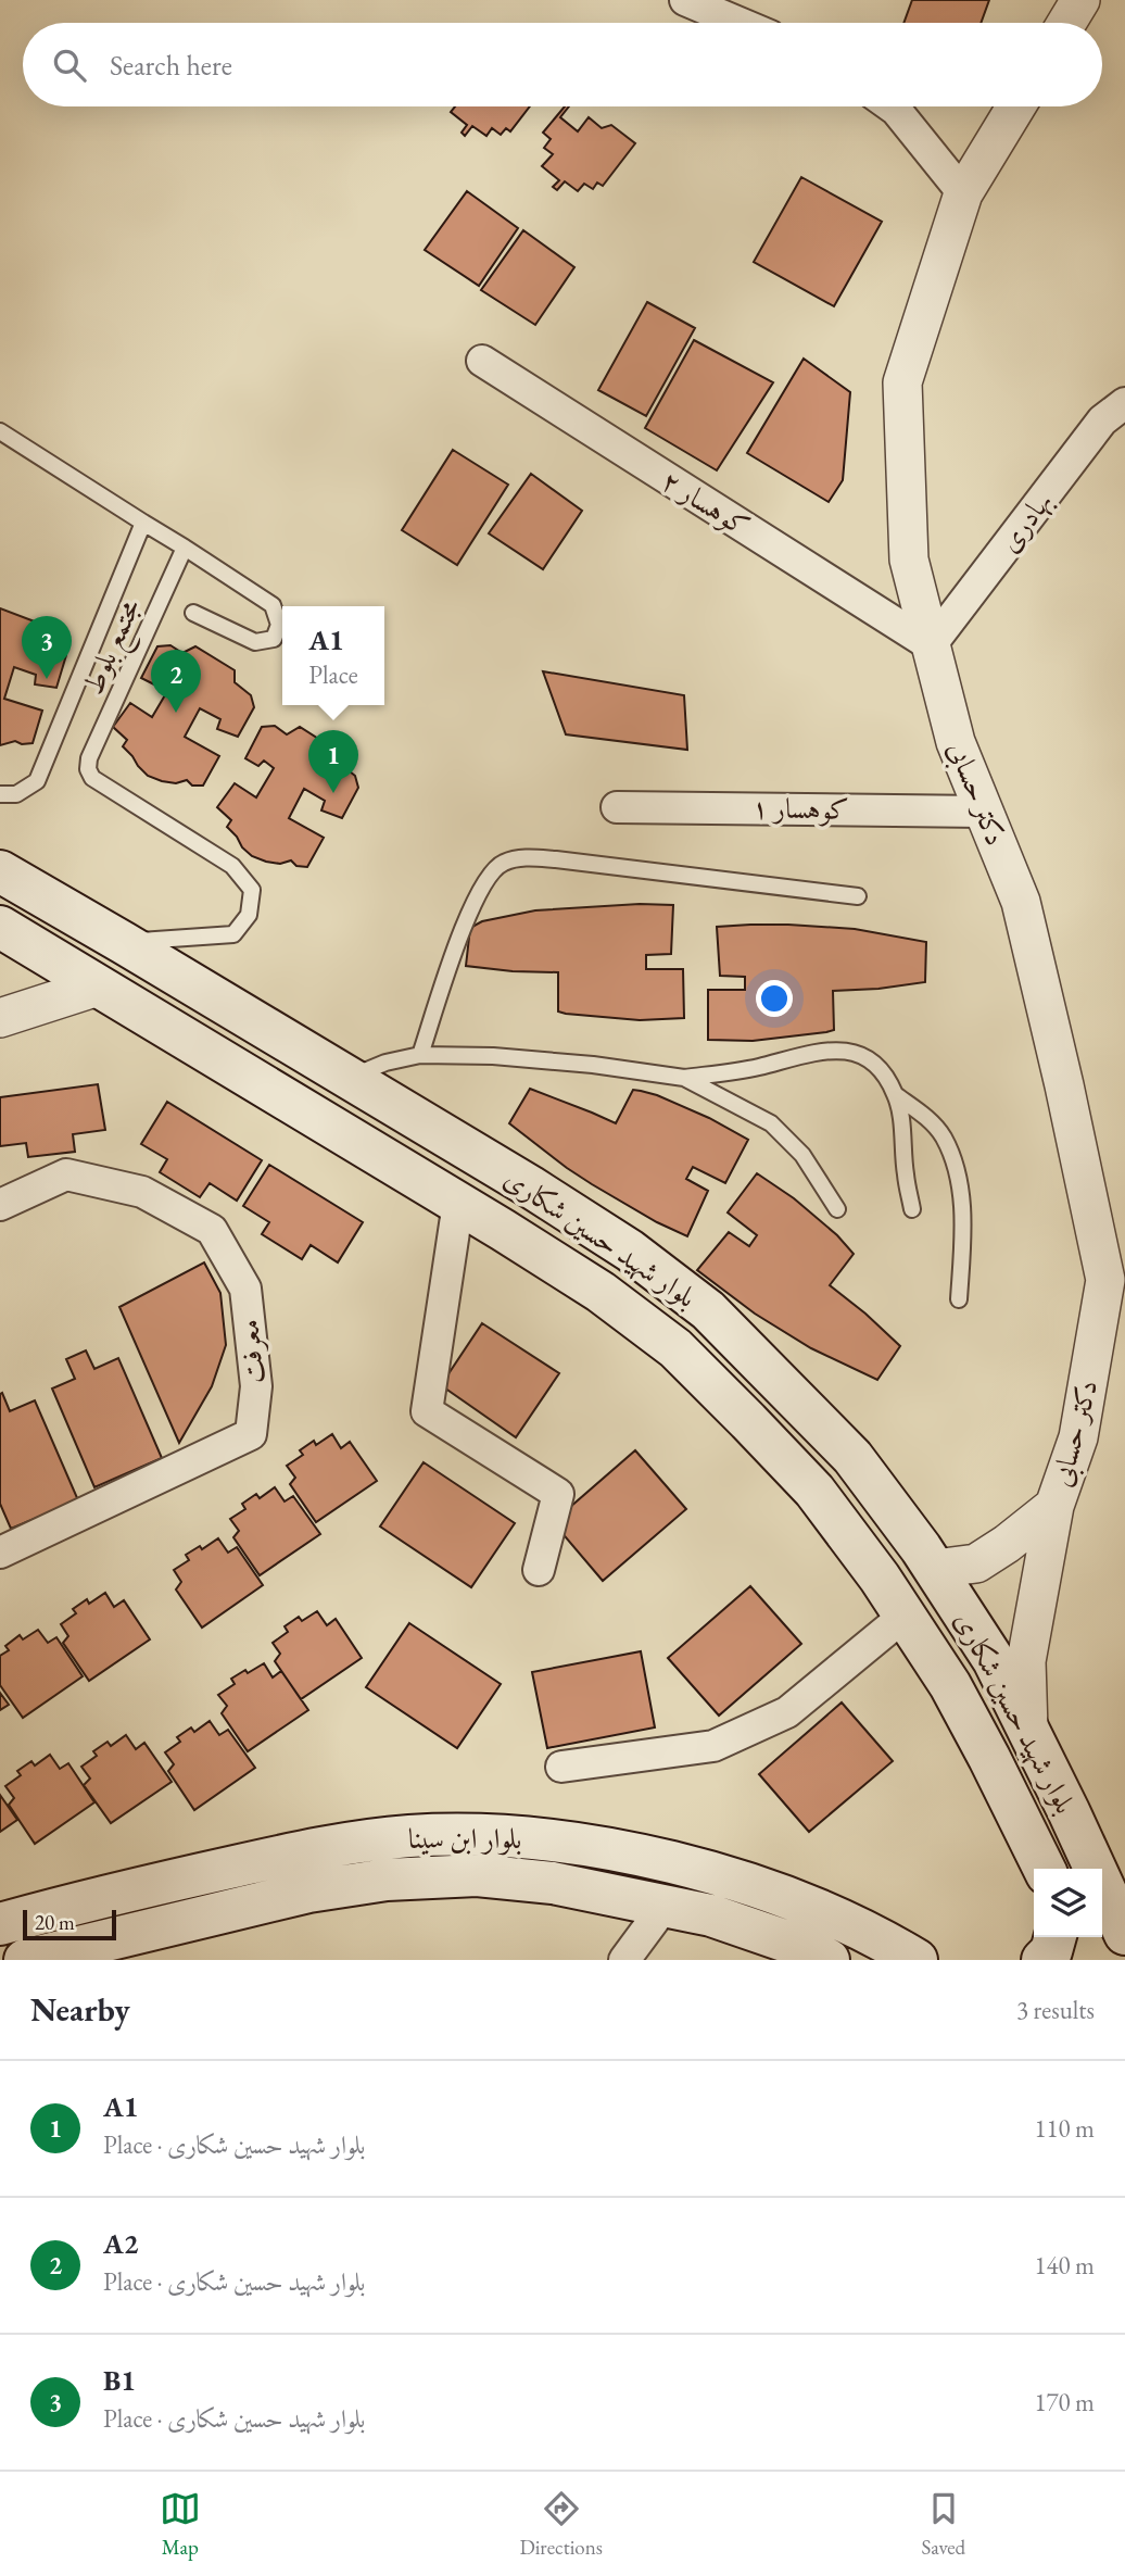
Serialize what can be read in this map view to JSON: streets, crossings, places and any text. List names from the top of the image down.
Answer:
{
  "streets": {
    "main road": ["بلوار شهید حسین شکاری", "بلوار ابن سینا"],
    "street": [
      "کوهسار ۲",
      "بهادری",
      "دکتر حسابی",
      "کوهسار ۱",
      "معرفت"
    ],
    "lane": ["مجتمع بلوط"]
  },
  "crossings": [
    ["کوهسار ۲", "بهادری"],
    ["کوهسار ۲", "دکتر حسابی"],
    ["بهادری", "دکتر حسابی"],
    ["مجتمع بلوط", "بلوار شهید حسین شکاری"],
    ["دکتر حسابی", "کوهسار ۱"],
    ["دکتر حسابی", "بلوار شهید حسین شکاری"]
  ],
  "scale_bar": "20 m",
  "page": {
    "search": "Search here",
    "popup": ["A1", "Place"],
    "pins": ["3", "2", "1"],
    "scale": "20 m",
    "heading": ["Nearby", "3 results"],
    "list": [
      {
        "mark": "1",
        "name": "A1",
        "note": "Place · بلوار شهید حسین شکاری",
        "value": "110 m"
      },
      {
        "mark": "2",
        "name": "A2",
        "note": "Place · بلوار شهید حسین شکاری",
        "value": "140 m"
      },
      {
        "mark": "3",
        "name": "B1",
        "note": "Place · بلوار شهید حسین شکاری",
        "value": "170 m"
      }
    ],
    "nav": ["Map", "Directions", "Saved"]
  }
}
